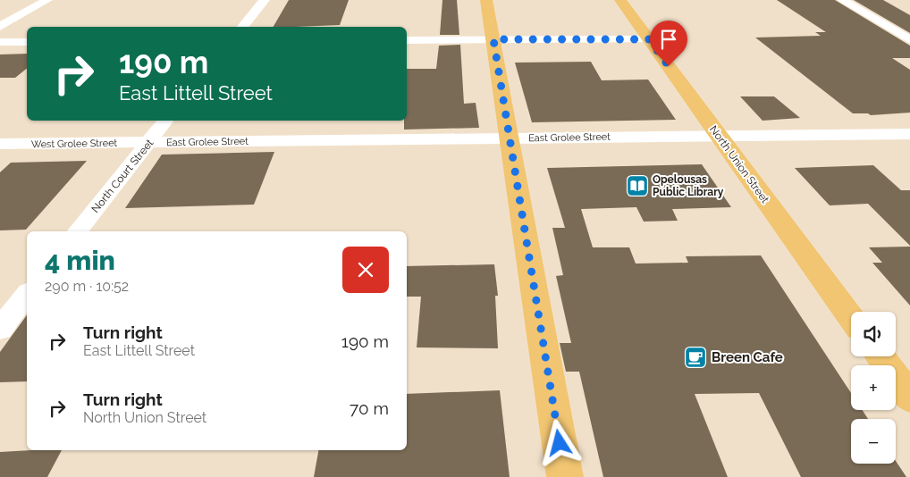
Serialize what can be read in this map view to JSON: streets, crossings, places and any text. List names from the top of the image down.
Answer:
{
  "streets": {
    "main road": ["North Union Street"],
    "street": ["East Grolee Street", "West Grolee Street", "North Court Street"]
  },
  "crossings": [
    ["East Grolee Street", "West Grolee Street"],
    ["East Grolee Street", "North Union Street"],
    ["East Grolee Street", "North Court Street"],
    ["West Grolee Street", "North Court Street"]
  ],
  "places": {
    "library": ["Opelousas Public Library"],
    "cafe": ["Breen Cafe"]
  },
  "page": {
    "turn": ["190 m", "East Littell Street"],
    "heading": ["4 min", "290 m · 10:52"],
    "list": [
      {
        "name": "Turn right",
        "note": "East Littell Street",
        "value": "190 m"
      },
      {
        "name": "Turn right",
        "note": "North Union Street",
        "value": "70 m"
      }
    ],
    "map_buttons": ["+", "−"]
  }
}
